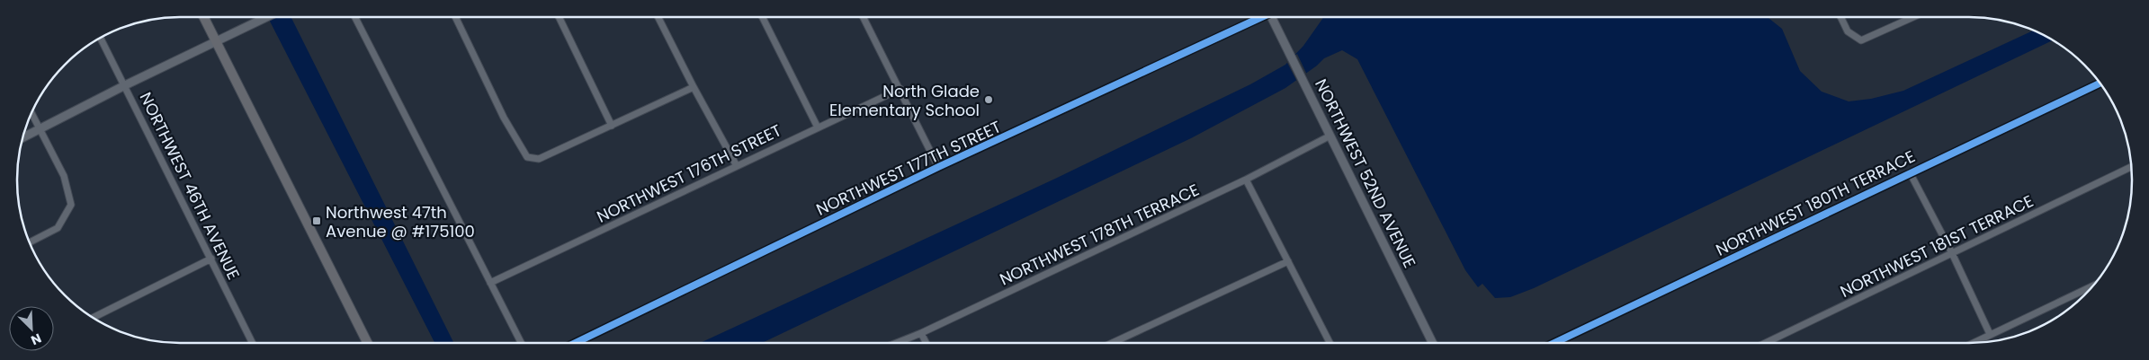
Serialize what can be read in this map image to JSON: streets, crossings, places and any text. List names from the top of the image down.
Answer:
{
  "streets": {
    "street": [
      "NORTHWEST 177TH STREET",
      "NORTHWEST 176TH STREET",
      "NORTHWEST 52ND AVENUE",
      "NORTHWEST 46TH AVENUE",
      "NORTHWEST 180TH TERRACE",
      "NORTHWEST 178TH TERRACE",
      "NORTHWEST 181ST TERRACE"
    ]
  },
  "crossings": [
    ["NORTHWEST 52ND AVENUE", "NORTHWEST 178TH TERRACE"]
  ],
  "places": {
    "other": ["North Glade Elementary School"],
    "transit": ["Northwest 47th Avenue @ #175100"]
  },
  "north": "bottom right"
}
